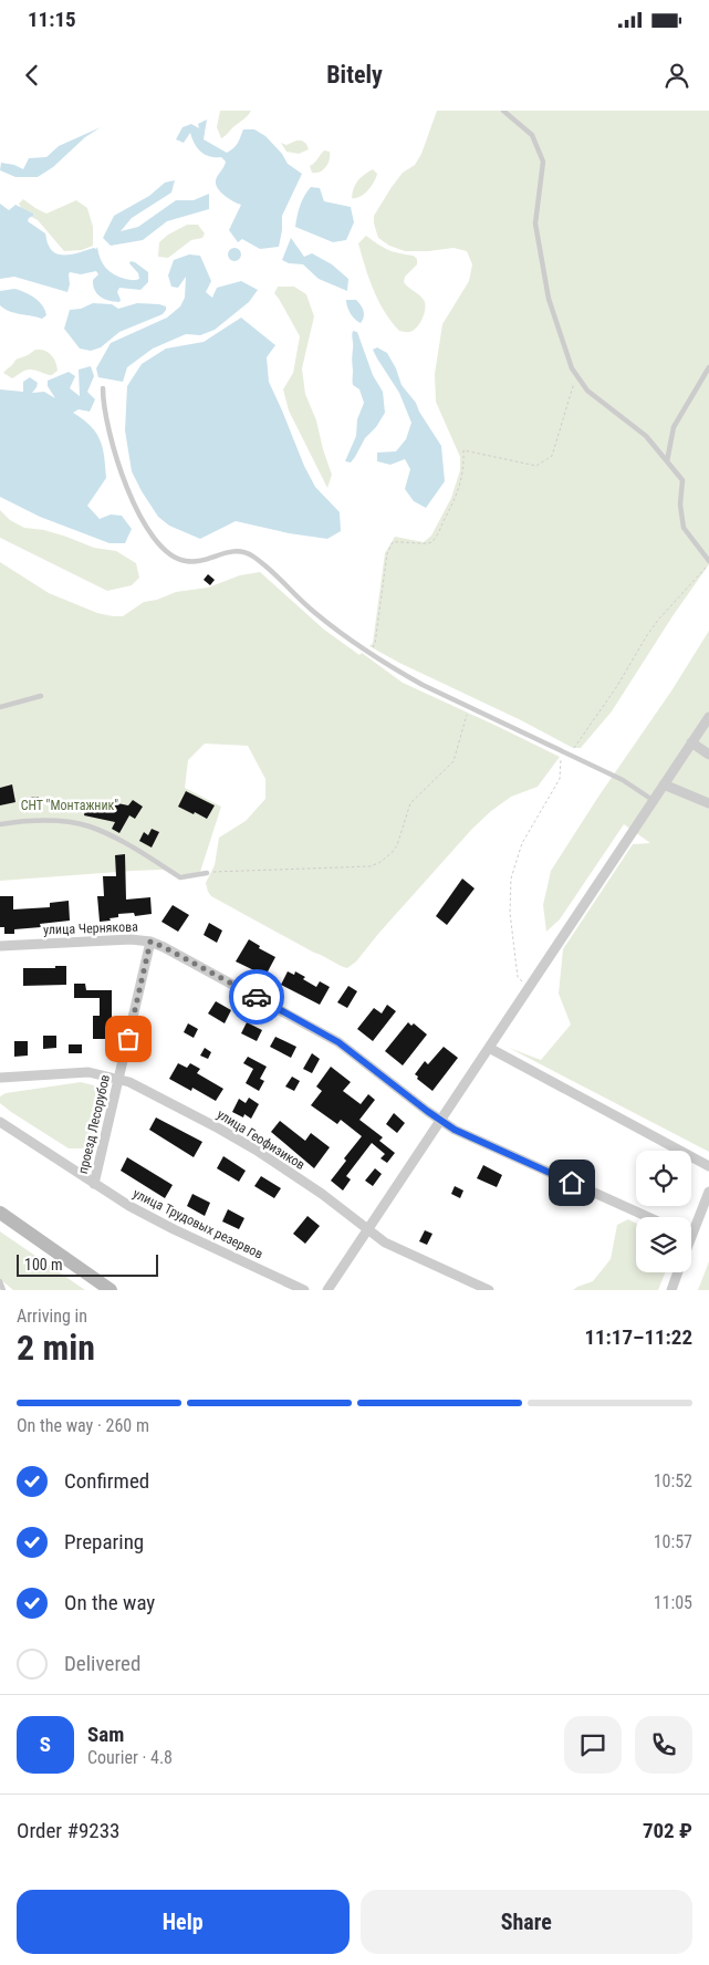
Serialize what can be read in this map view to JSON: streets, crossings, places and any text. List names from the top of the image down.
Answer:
{
  "streets": {
    "street": [
      "улица Чернякова",
      "проезд Лесорубов",
      "улица Геофизиков",
      "улица Трудовых резервов"
    ]
  },
  "crossings": [
    ["улица Чернякова", "проезд Лесорубов"],
    ["проезд Лесорубов", "улица Геофизиков"],
    ["проезд Лесорубов", "улица Трудовых резервов"]
  ],
  "parks": ["СНТ \"Монтажник\""],
  "scale_bar": "100 m",
  "page": {
    "status": "11:15",
    "header": "Bitely",
    "scale": "100 m",
    "heading": ["2 min", "Arriving in", "11:17–11:22"],
    "panel": [
      "Sam",
      "Courier · 4.8",
      "Order #9233",
      "702 ₽"
    ],
    "bar": "On the way · 260 m",
    "list": [
      ["Confirmed", "10:52"],
      ["Preparing", "10:57"],
      ["On the way", "11:05"],
      "Delivered"
    ],
    "round": "S",
    "buttons": ["Help", "Share"]
  }
}
